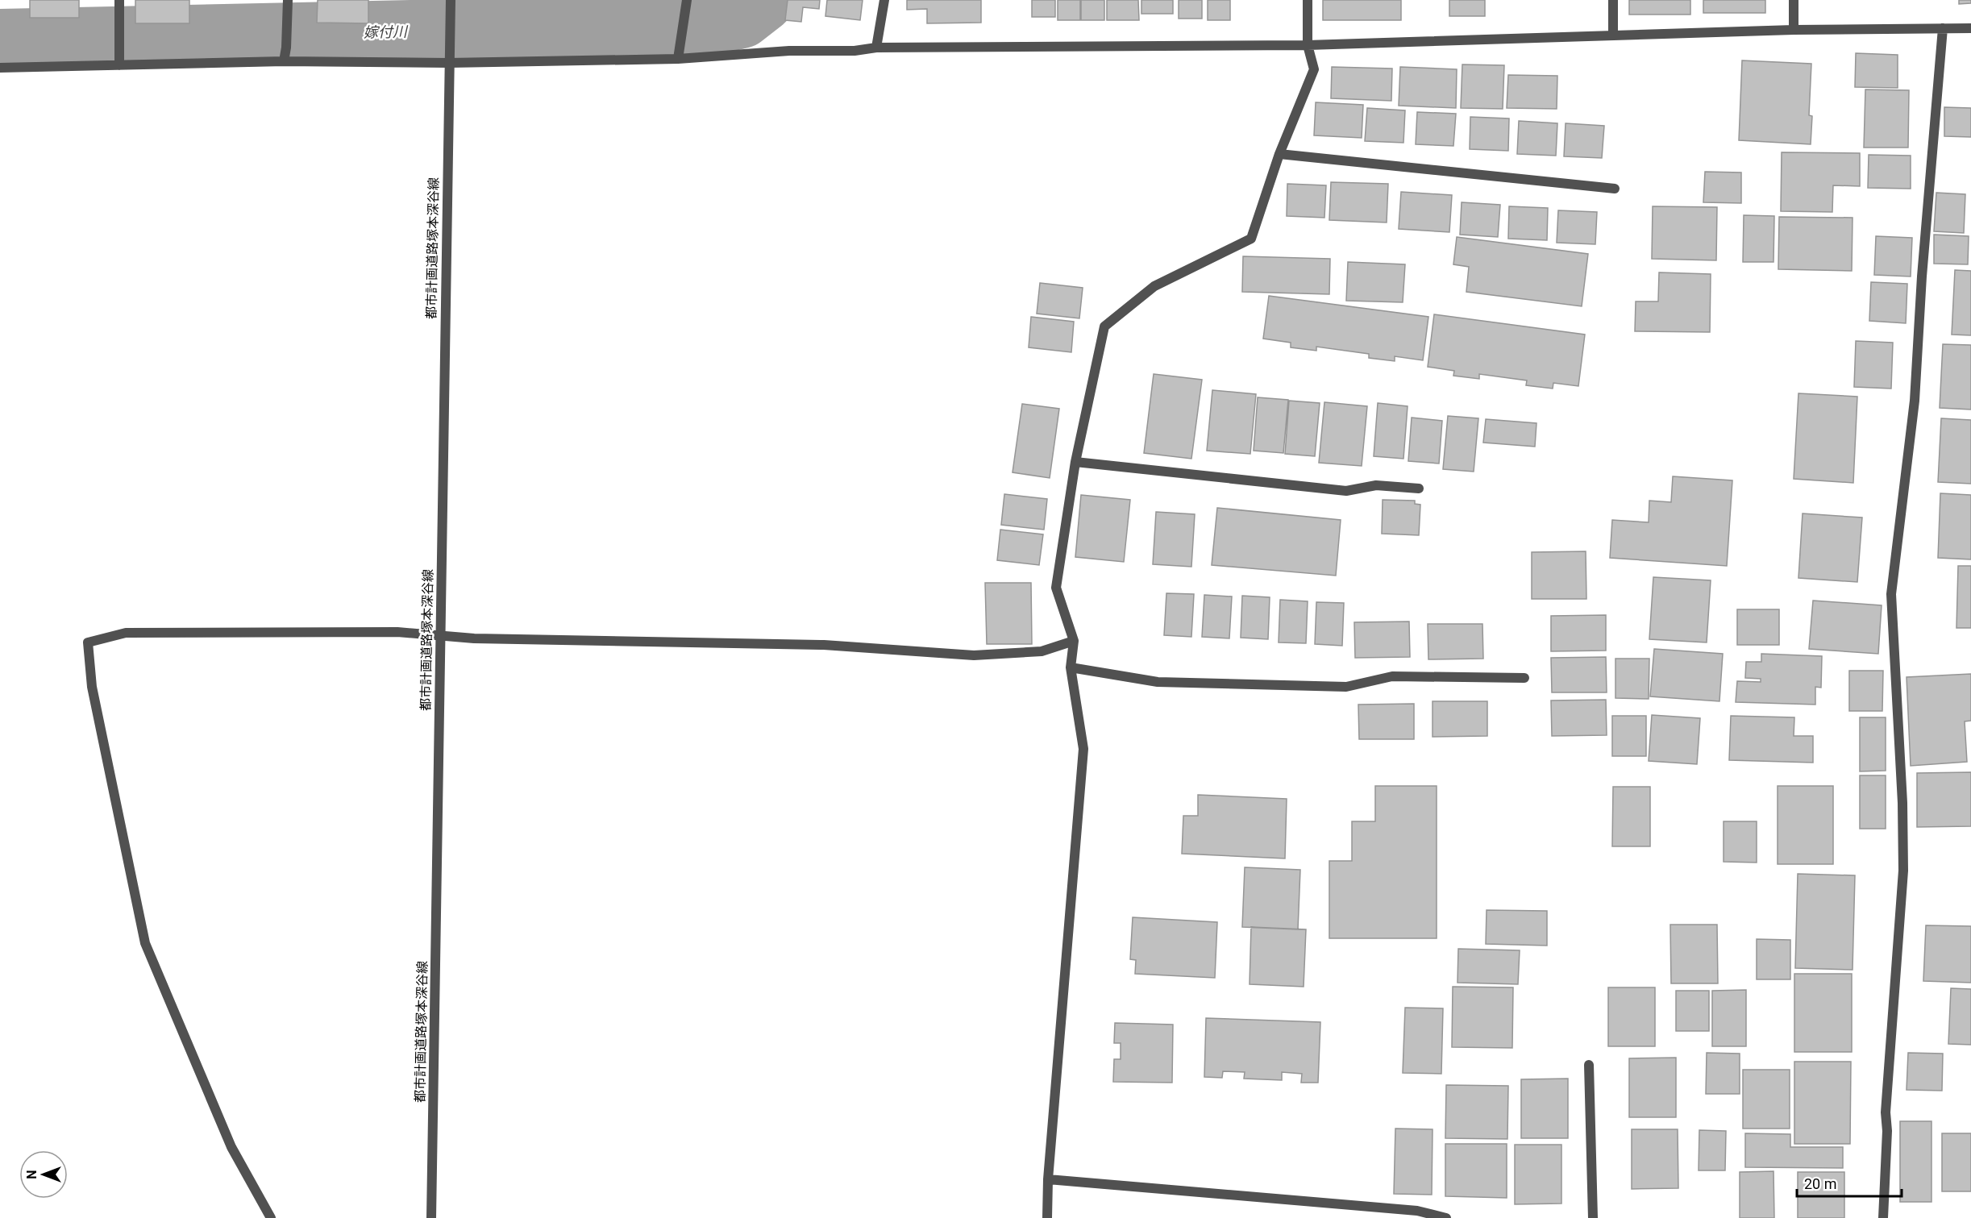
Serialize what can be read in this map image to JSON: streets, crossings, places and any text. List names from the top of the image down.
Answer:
{
  "streets": {
    "street": ["都市計画道路塚本深谷線"]
  },
  "water": ["嫁付川"],
  "scale_bar": "20 m",
  "north": "left"
}
